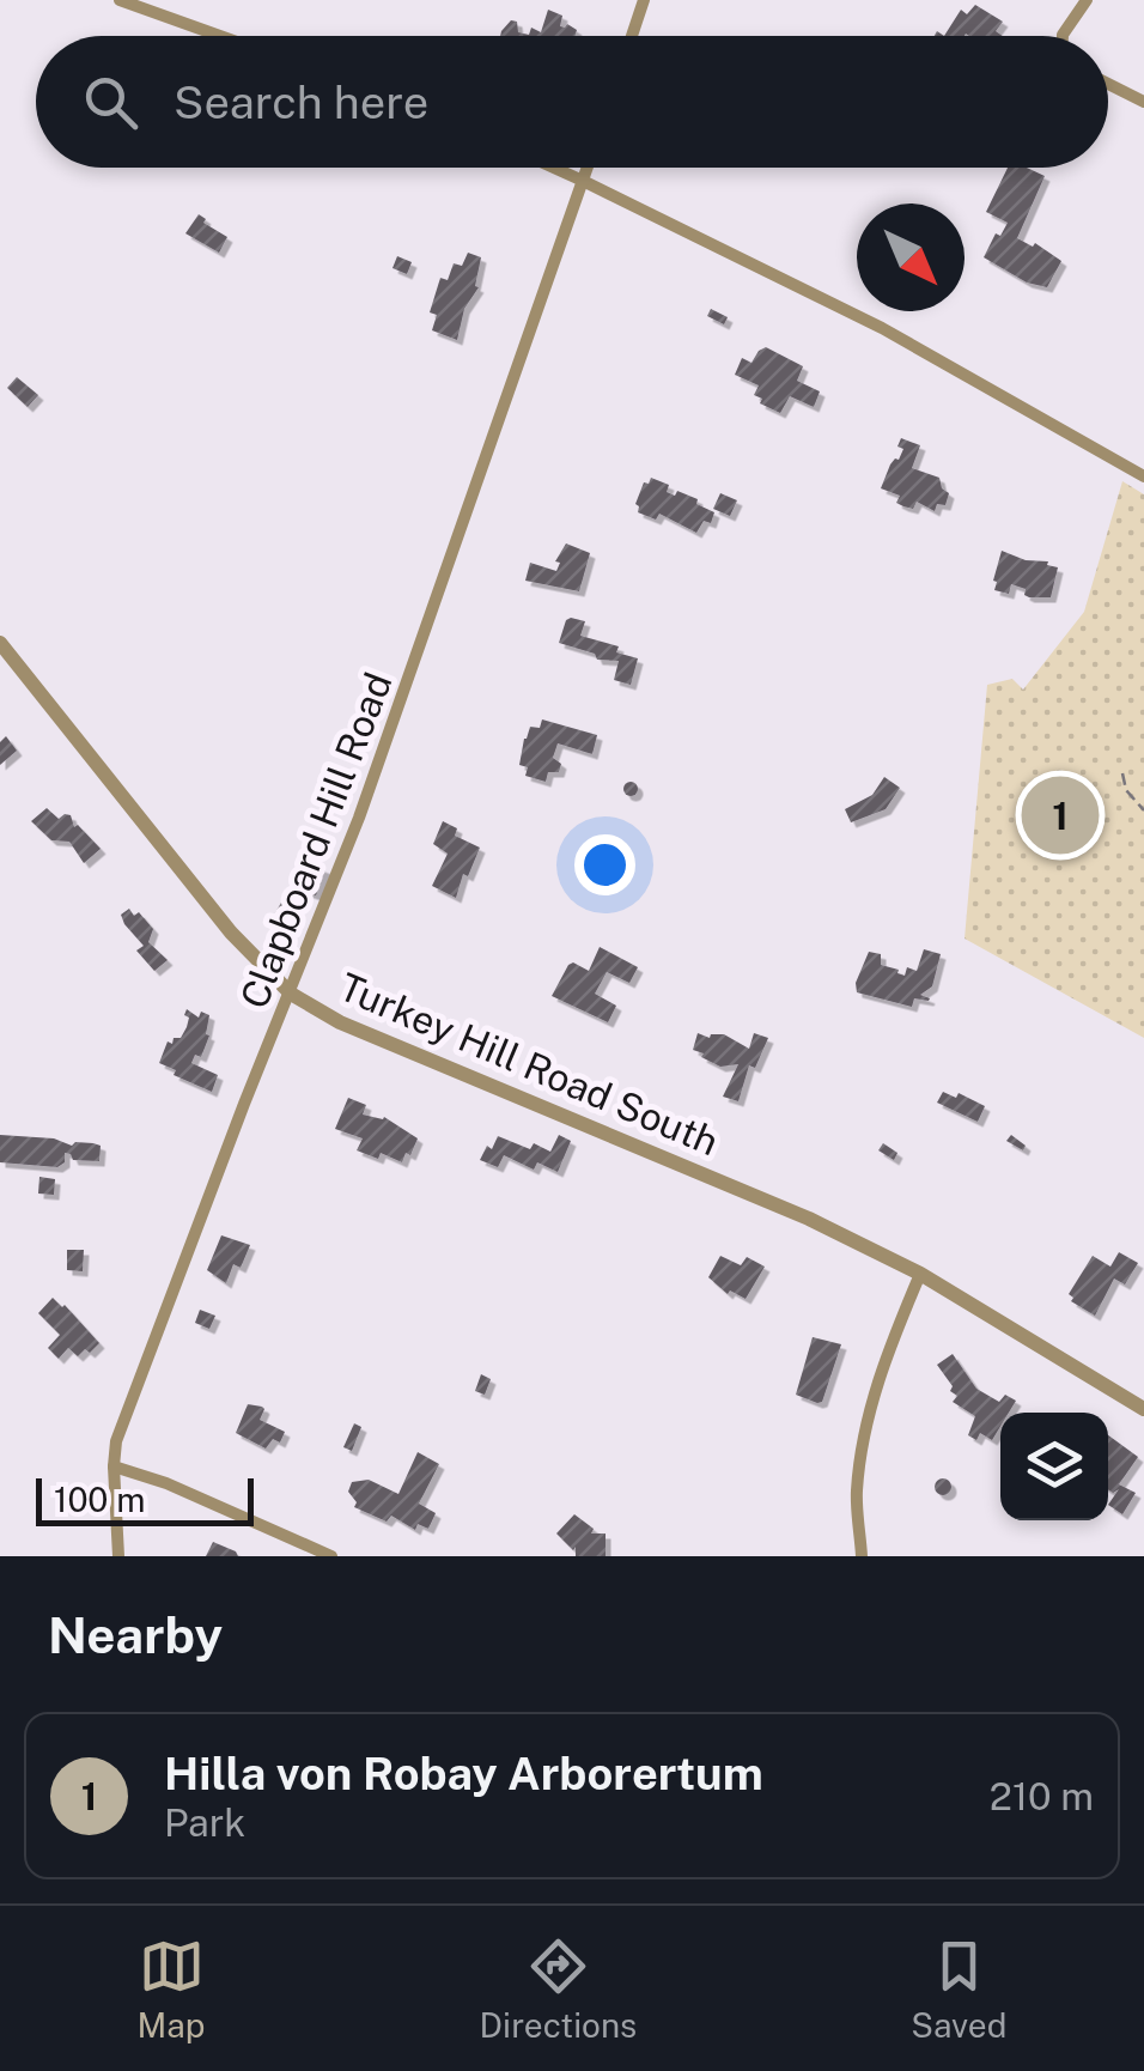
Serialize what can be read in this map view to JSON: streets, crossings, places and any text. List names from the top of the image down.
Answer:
{
  "streets": {
    "street": ["Clapboard Hill Road", "Turkey Hill Road South"]
  },
  "crossings": [
    ["Clapboard Hill Road", "Turkey Hill Road South"]
  ],
  "scale_bar": "100 m",
  "north": "bottom right",
  "page": {
    "search": "Search here",
    "pins": "1",
    "scale": "100 m",
    "heading": "Nearby",
    "list": [
      {
        "mark": "1",
        "name": "Hilla von Robay Arborertum",
        "note": "Park",
        "value": "210 m"
      }
    ],
    "nav": ["Map", "Directions", "Saved"]
  }
}
